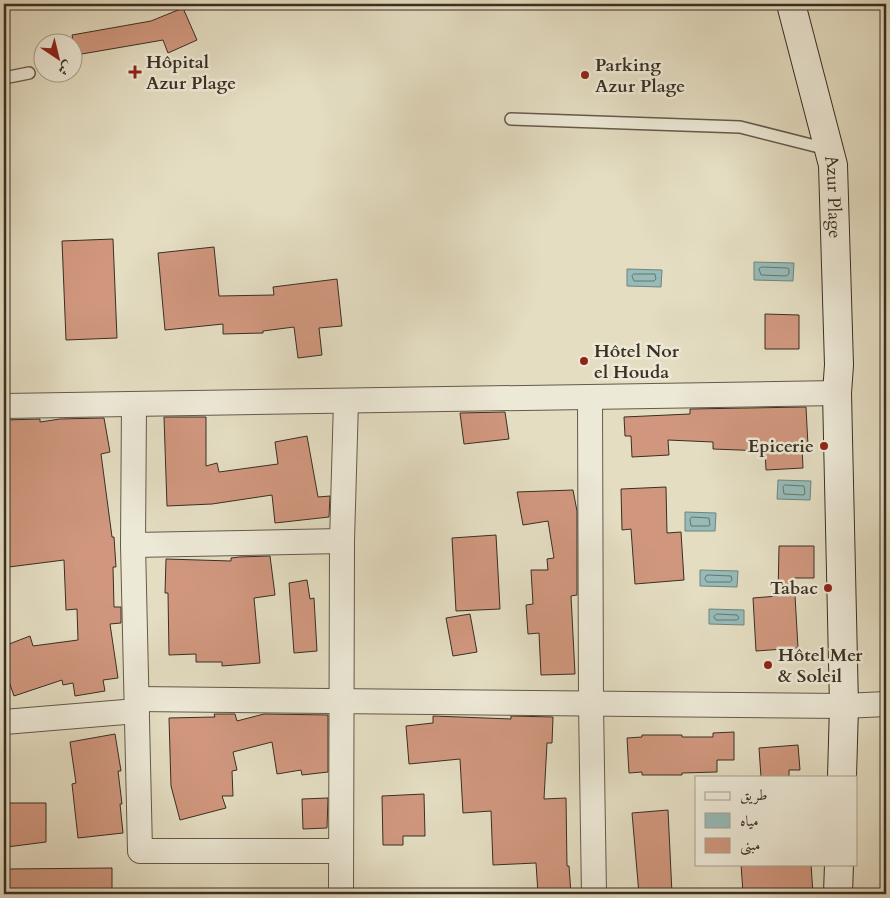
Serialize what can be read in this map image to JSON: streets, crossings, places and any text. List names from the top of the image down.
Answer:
{
  "streets": {
    "street": ["Azur Plage"]
  },
  "places": {
    "health": ["Hôpital Azur Plage"],
    "other": [
      "Parking Azur Plage",
      "Hôtel Nor el Houda",
      "Epicerie",
      "Tabac",
      "Hôtel Mer & Soleil"
    ]
  },
  "legend": ["طريق", "مياه", "مبنى"],
  "north": "bottom right"
}
